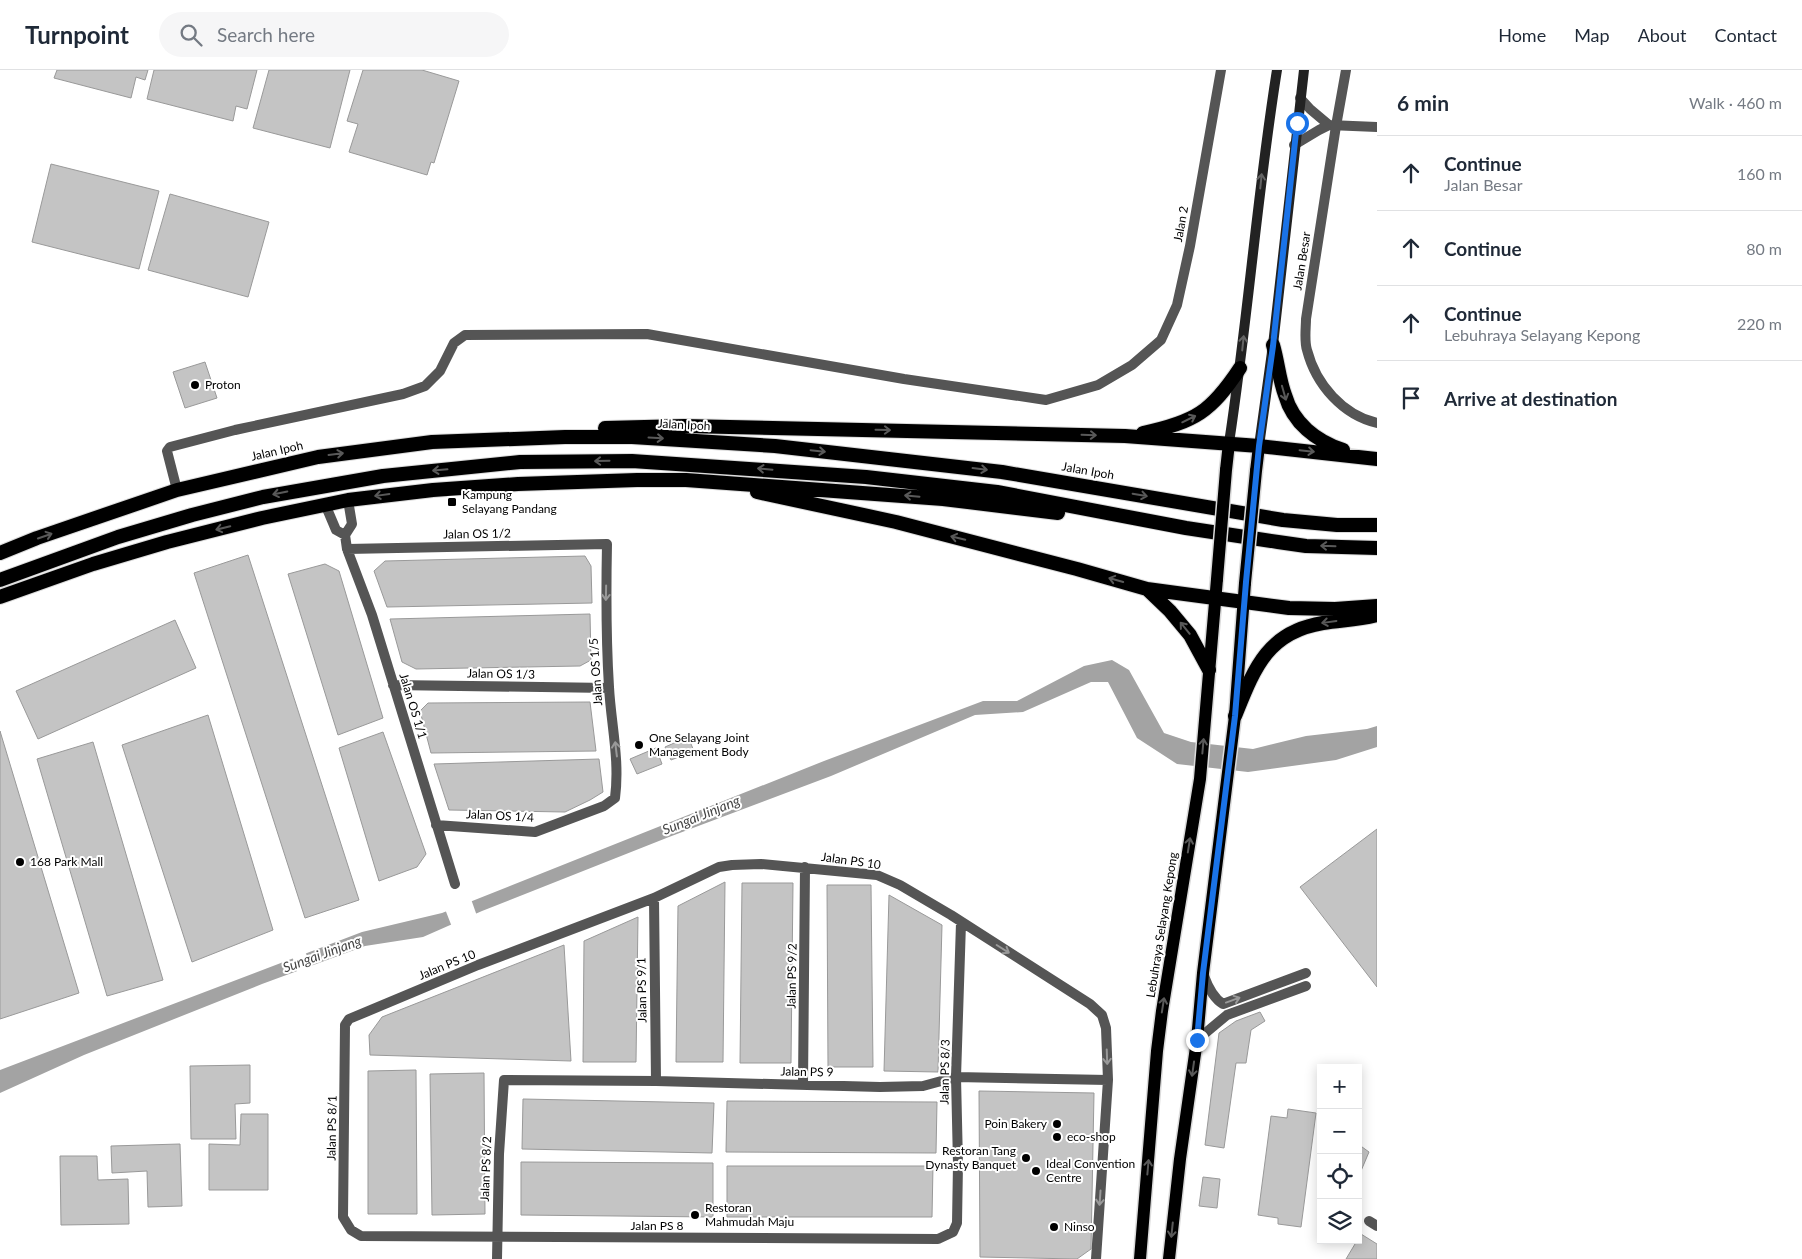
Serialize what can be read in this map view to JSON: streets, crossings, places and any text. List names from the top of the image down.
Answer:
{
  "streets": {
    "highway": ["Jalan Ipoh"],
    "main road": ["Jalan Besar", "Lebuhraya Selayang Kepong"],
    "street": [
      "Jalan 2",
      "Jalan OS 1/2",
      "Jalan OS 1/5",
      "Jalan OS 1/3",
      "Jalan OS 1/1",
      "Jalan OS 1/4",
      "Jalan PS 10",
      "Jalan PS 9/2",
      "Jalan PS 9/1",
      "Jalan PS 9",
      "Jalan PS 8/3",
      "Jalan PS 8/1",
      "Jalan PS 8/2",
      "Jalan PS 8"
    ]
  },
  "crossings": [
    ["Jalan 2", "Jalan Ipoh"],
    ["Jalan OS 1/2", "Jalan OS 1/5"],
    ["Jalan OS 1/2", "Jalan OS 1/1"],
    ["Jalan OS 1/5", "Jalan OS 1/3"],
    ["Jalan OS 1/5", "Jalan OS 1/4"],
    ["Jalan OS 1/3", "Jalan OS 1/1"],
    ["Jalan OS 1/1", "Jalan OS 1/4"],
    ["Jalan PS 10", "Jalan PS 9/2"],
    ["Jalan PS 10", "Jalan PS 9/1"],
    ["Jalan PS 10", "Jalan PS 9"],
    ["Jalan PS 10", "Jalan PS 8/3"],
    ["Jalan PS 10", "Jalan PS 8/1"],
    ["Jalan PS 9/2", "Jalan PS 9"],
    ["Jalan PS 9/1", "Jalan PS 9"],
    ["Jalan PS 9", "Jalan PS 8/3"],
    ["Jalan PS 9", "Jalan PS 8/2"],
    ["Jalan PS 8/3", "Jalan PS 8"],
    ["Jalan PS 8/1", "Jalan PS 8"],
    ["Jalan PS 8/2", "Jalan PS 8"]
  ],
  "water": ["Sungai Jinjang"],
  "places": {
    "other": [
      "Proton",
      "One Selayang Joint Management Body",
      "168 Park Mall",
      "Poin Bakery",
      "eco-shop",
      "Restoran Tang Dynasty Banquet",
      "Ideal Convention Centre",
      "Restoran Mahmudah Maju",
      "Ninso"
    ],
    "transit": ["Kampung Selayang Pandang"]
  },
  "page": {
    "header": "Turnpoint",
    "search": "Search here",
    "nav": [
      "Home",
      "Map",
      "About",
      "Contact"
    ],
    "heading": ["6 min", "Walk · 460 m"],
    "list": [
      ["Continue", "Jalan Besar", "160 m"],
      ["Continue", "80 m"],
      ["Continue", "Lebuhraya Selayang Kepong", "220 m"],
      "Arrive at destination"
    ],
    "map_buttons": ["+", "−"]
  }
}
